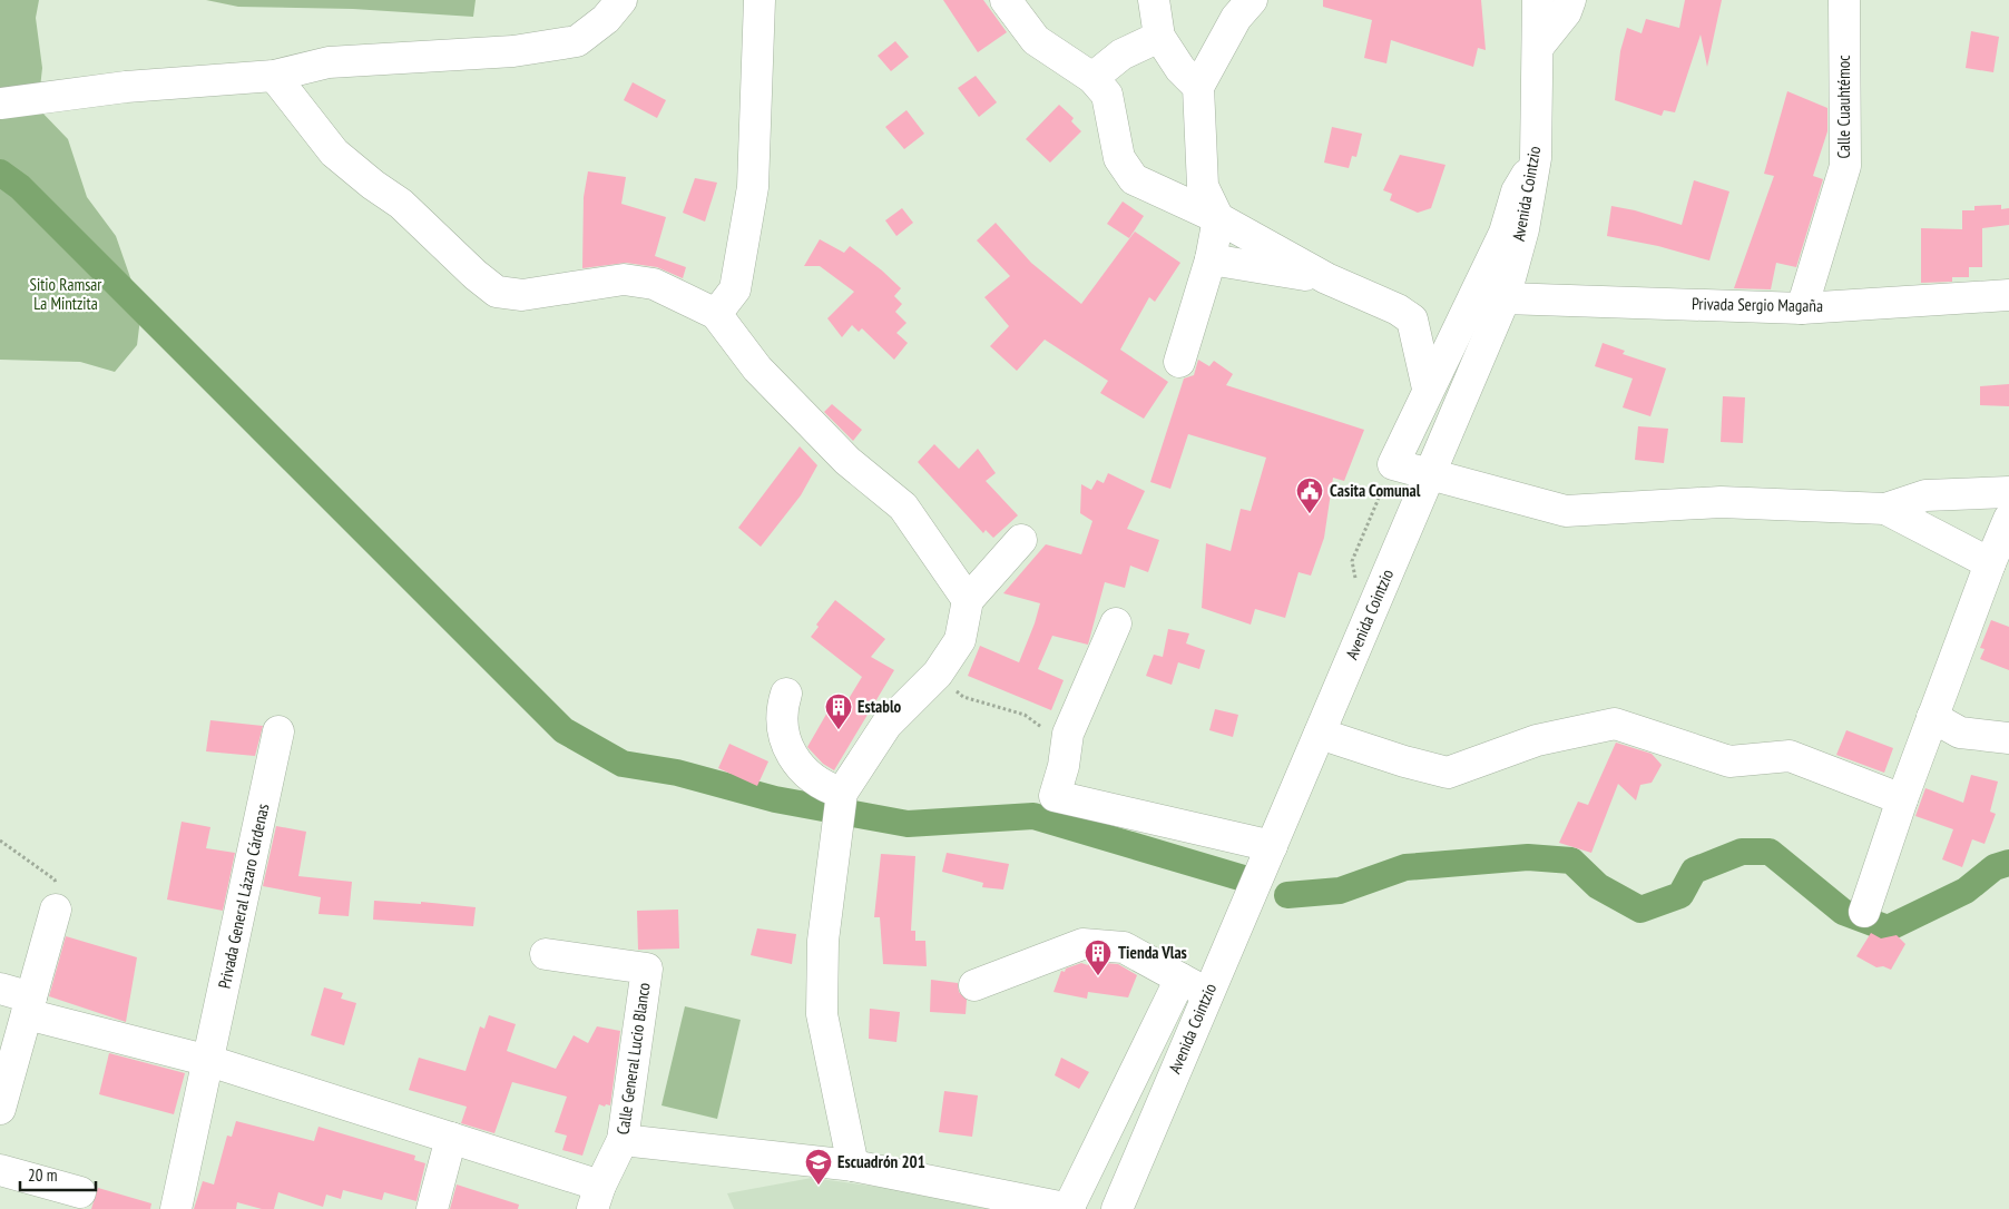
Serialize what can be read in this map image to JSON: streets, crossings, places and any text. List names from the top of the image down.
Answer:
{
  "streets": {
    "street": [
      "Calle Cuauhtémoc",
      "Avenida Cointzio",
      "Privada Sergio Magaña",
      "Privada General Lázaro Cárdenas",
      "Calle General Lucio Blanco"
    ]
  },
  "crossings": [
    ["Calle Cuauhtémoc", "Privada Sergio Magaña"],
    ["Avenida Cointzio", "Privada Sergio Magaña"]
  ],
  "parks": ["Sitio Ramsar La Mintzita"],
  "places": {
    "public building": ["Casita Comunal"],
    "building": ["Establo", "Tienda Vlas"],
    "school or university": ["Escuadrón 201"]
  },
  "scale_bar": "20 m"
}
